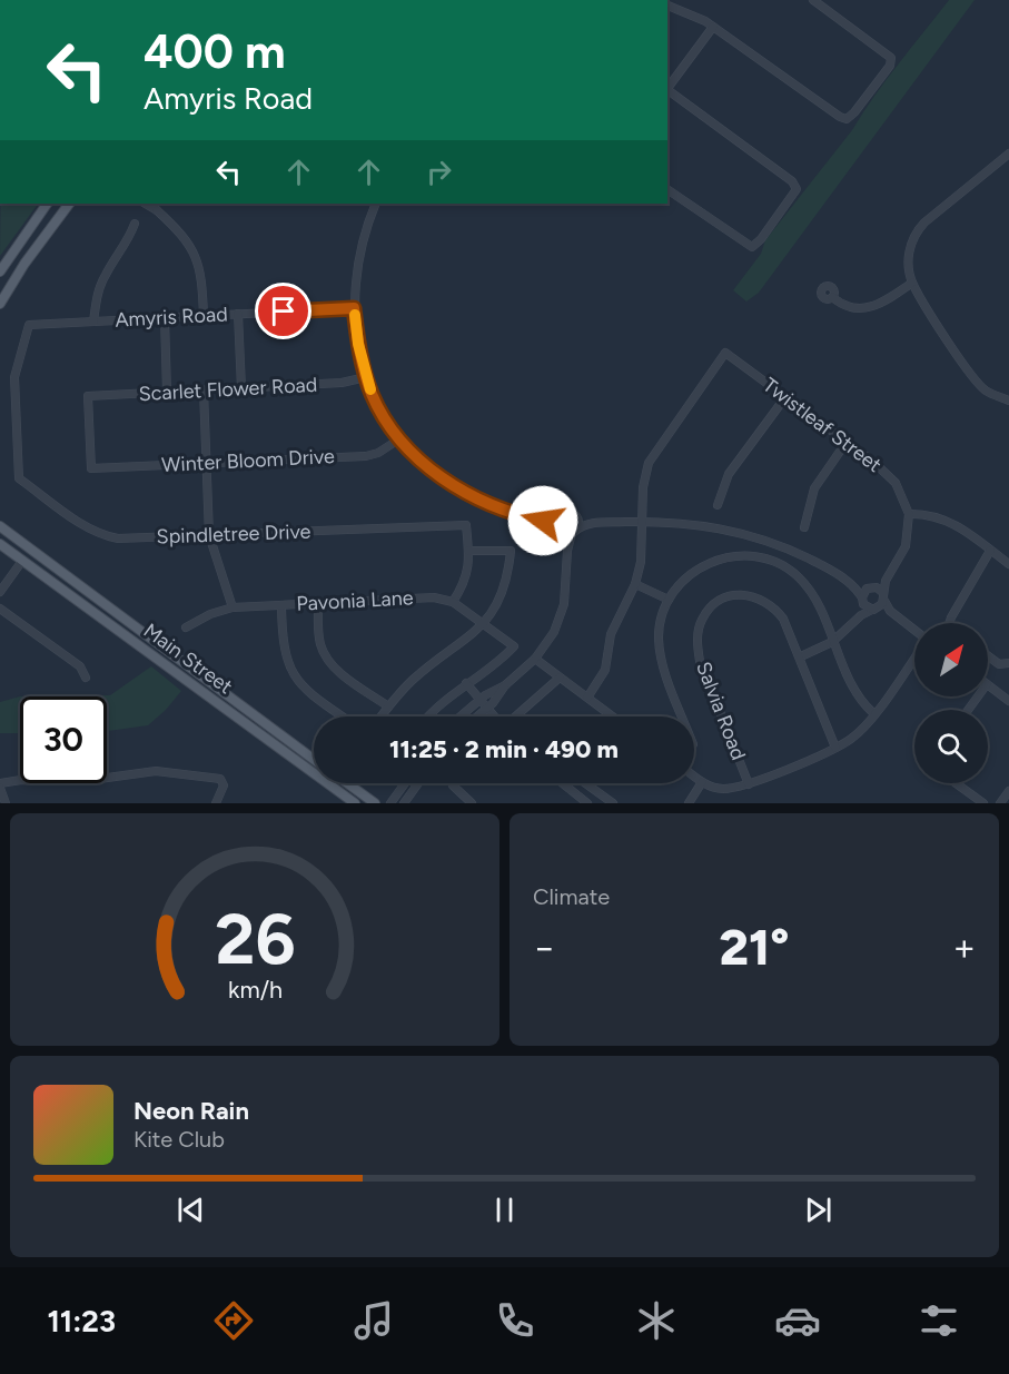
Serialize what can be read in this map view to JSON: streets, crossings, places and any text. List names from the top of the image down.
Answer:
{
  "streets": {
    "main road": ["Main Street"],
    "street": [
      "Amyris Road",
      "Scarlet Flower Road",
      "Twistleaf Street",
      "Winter Bloom Drive",
      "Spindletree Drive",
      "Pavonia Lane",
      "Salvia Road"
    ]
  },
  "crossings": [
    ["Amyris Road", "Spindletree Drive"],
    ["Scarlet Flower Road", "Winter Bloom Drive"]
  ],
  "north": "top right",
  "page": {
    "turn": ["400 m", "Amyris Road"],
    "limit": "30",
    "trip": "11:25 · 2 min · 490 m",
    "tile": "Climate",
    "heat": ["−", "21°", "+"],
    "song": ["Neon Rain", "Kite Club"],
    "tabs": "11:23",
    "gauge": ["26", "km/h"]
  }
}
